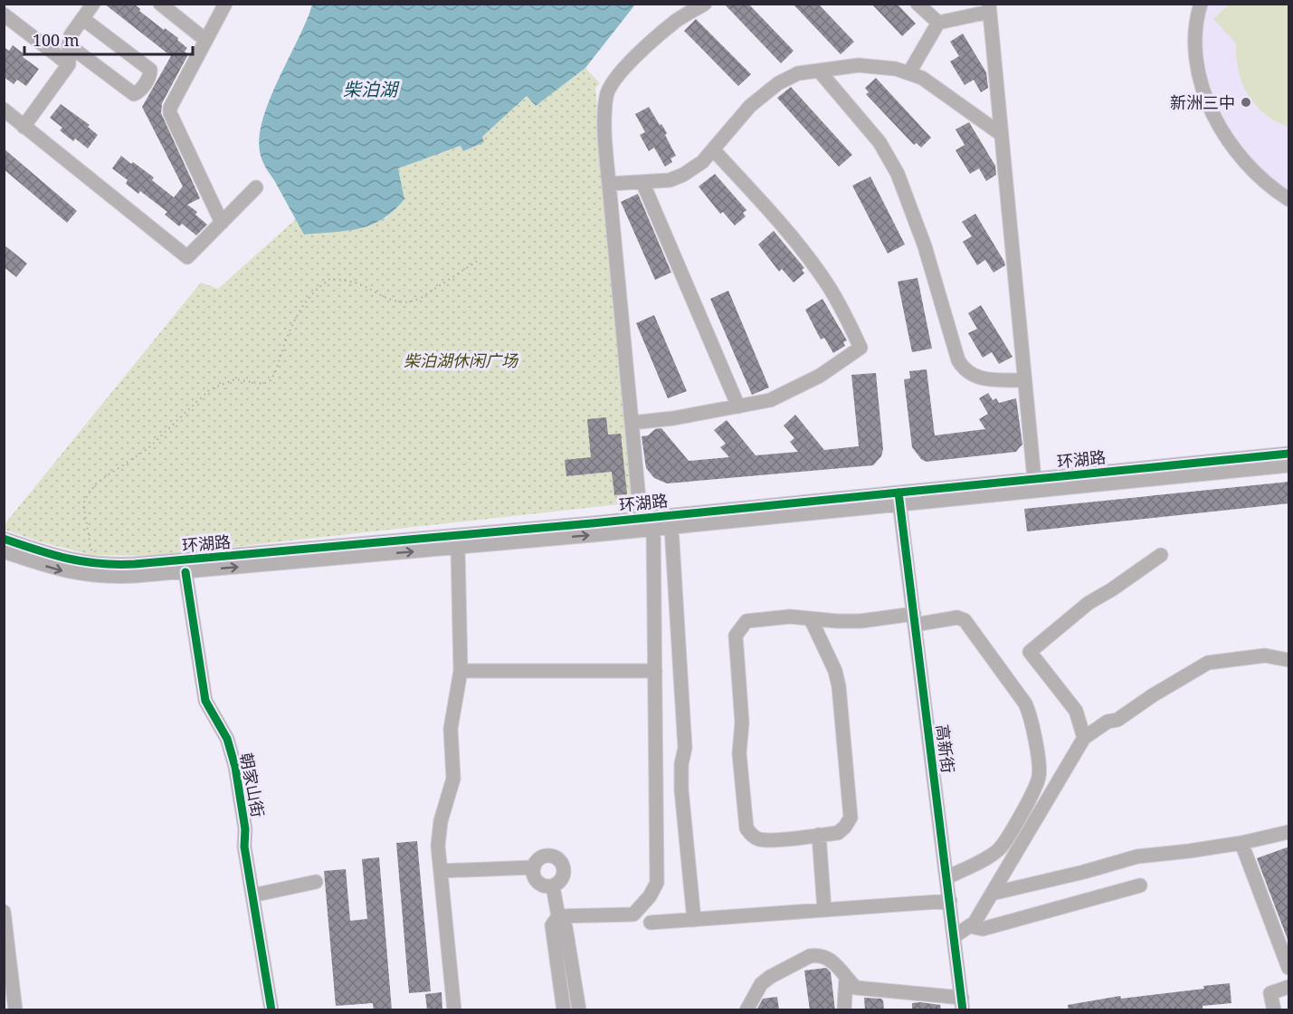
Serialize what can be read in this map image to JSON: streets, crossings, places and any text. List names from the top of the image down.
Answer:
{
  "streets": {
    "street": ["环湖路", "高新街", "朝家山街"]
  },
  "crossings": [
    ["环湖路", "高新街"],
    ["环湖路", "朝家山街"]
  ],
  "water": ["柴泊湖"],
  "parks": ["柴泊湖休闲广场"],
  "places": ["新洲三中"],
  "scale_bar": "100 m"
}
